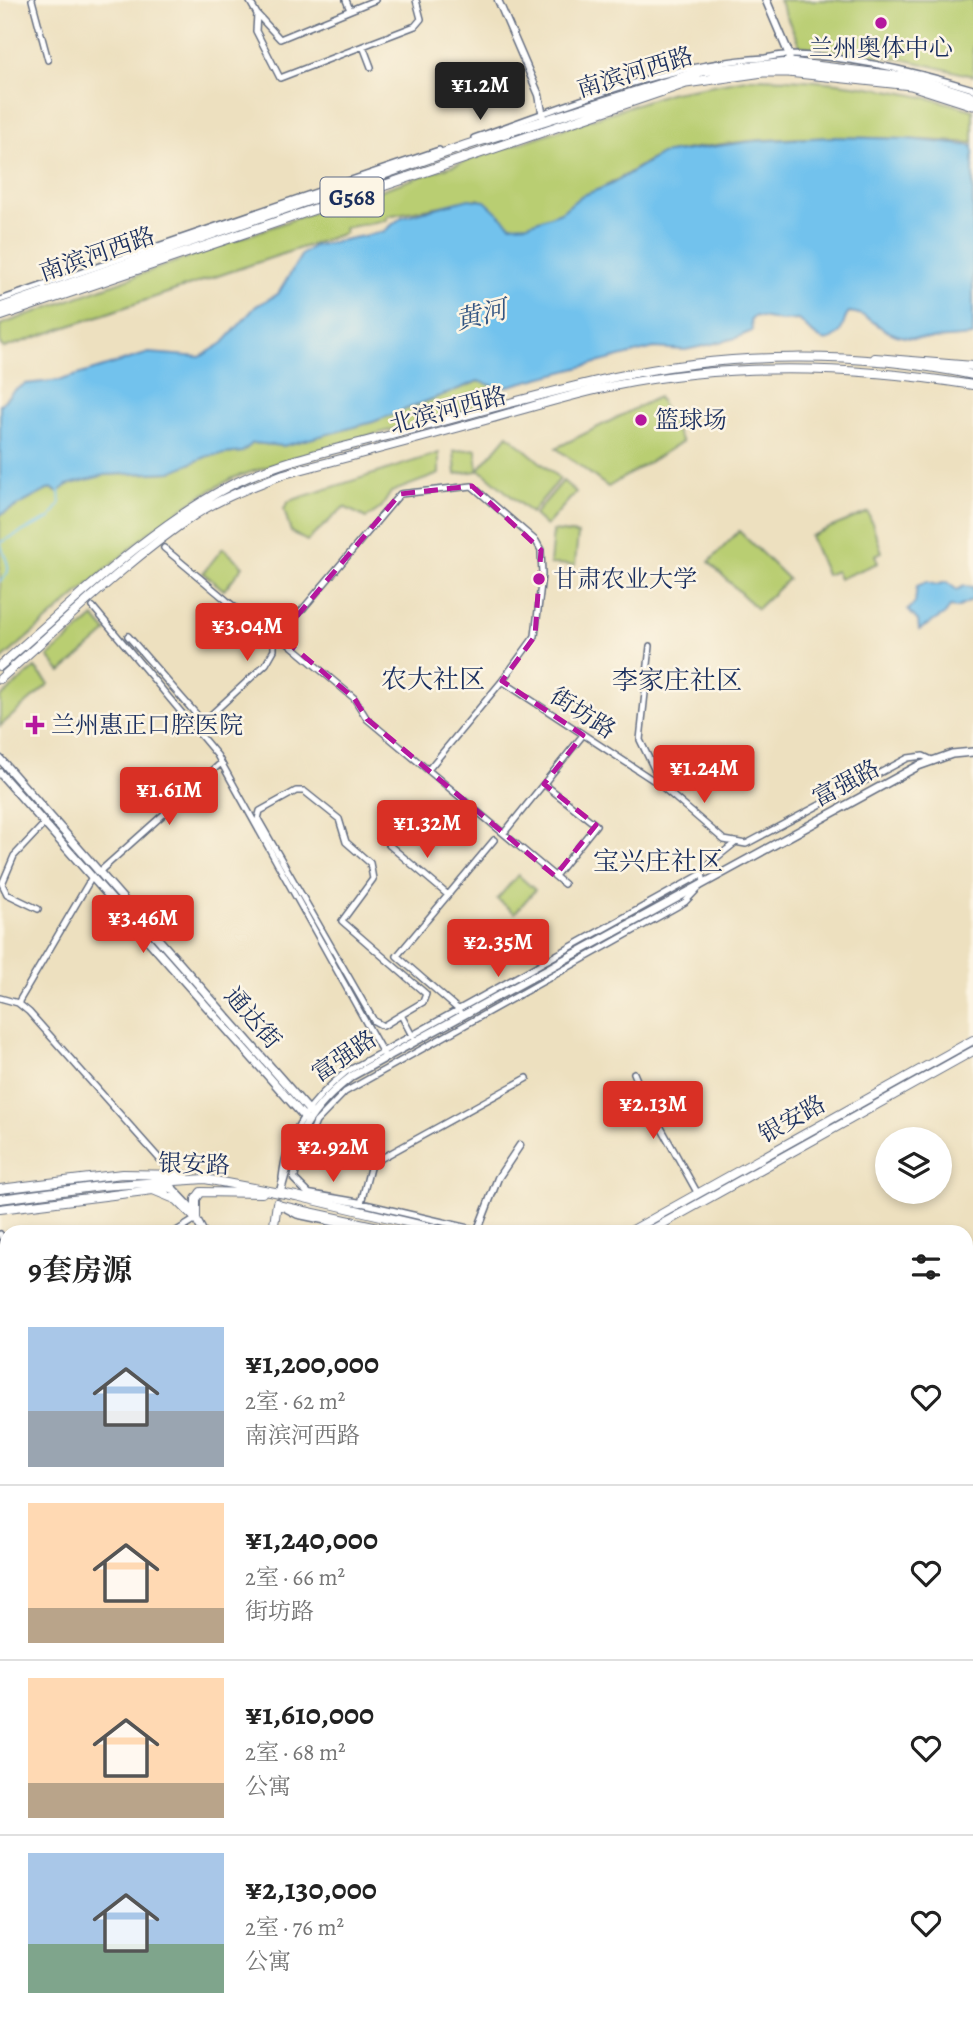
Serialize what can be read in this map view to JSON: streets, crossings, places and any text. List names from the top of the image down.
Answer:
{
  "streets": {
    "highway": ["南滨河西路", "G568"],
    "main road": [
      "北滨河西路",
      "富强路",
      "通达街",
      "银安路"
    ],
    "street": ["街坊路"]
  },
  "crossings": [
    ["富强路", "通达街"],
    ["富强路", "银安路"]
  ],
  "districts": ["农大社区", "李家庄社区", "宝兴庄社区"],
  "water": ["黄河"],
  "places": {
    "other": ["兰州奥体中心", "篮球场", "甘肃农业大学"],
    "health": ["兰州惠正口腔医院"]
  },
  "page": {
    "price": [
      "¥1.2M",
      "¥3.04M",
      "¥1.24M",
      "¥1.61M",
      "¥1.32M",
      "¥3.46M",
      "¥2.35M",
      "¥2.13M",
      "¥2.92M"
    ],
    "heading": "9套房源",
    "list": [
      {
        "name": "¥1,200,000",
        "note": "2室 · 62 m² · 南滨河西路"
      },
      {
        "name": "¥1,240,000",
        "note": "2室 · 66 m² · 街坊路"
      },
      {
        "name": "¥1,610,000",
        "note": "2室 · 68 m² · 公寓"
      },
      {
        "name": "¥2,130,000",
        "note": "2室 · 76 m² · 公寓"
      }
    ]
  }
}
